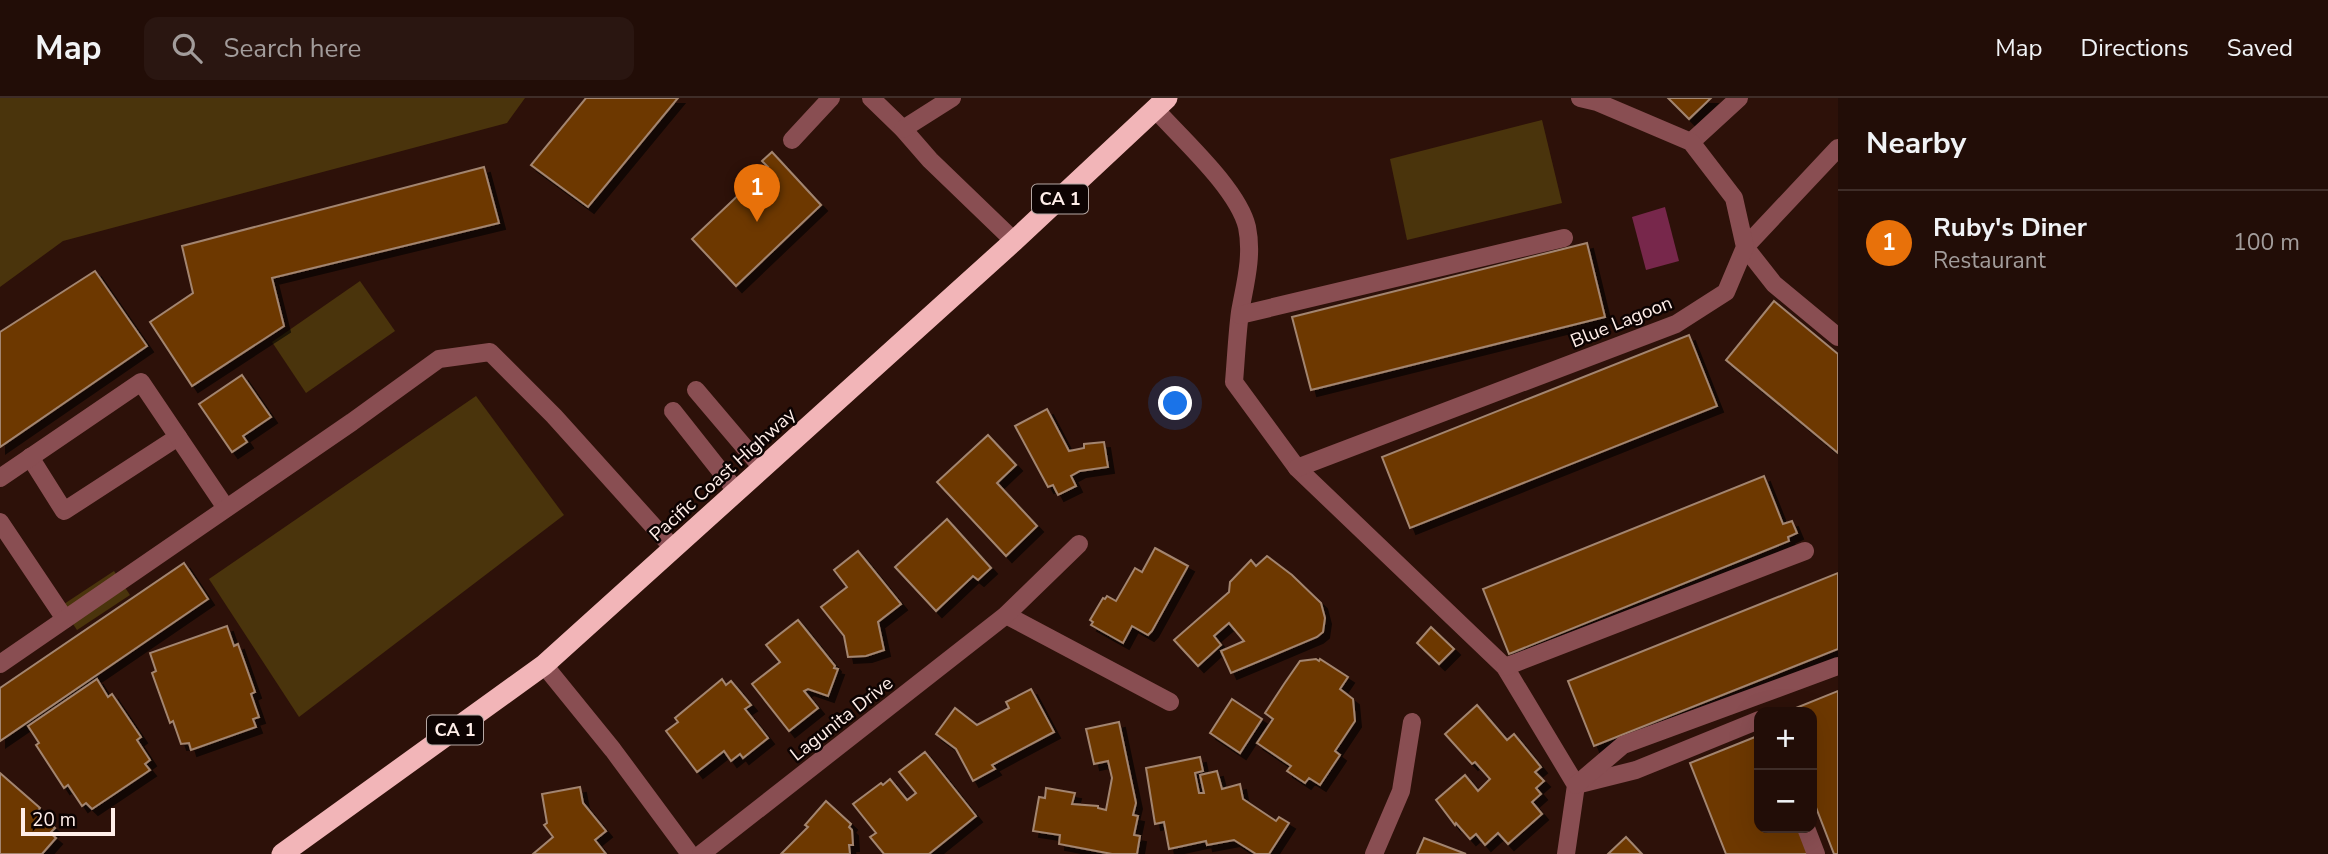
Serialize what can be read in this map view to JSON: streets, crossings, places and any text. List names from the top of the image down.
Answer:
{
  "streets": {
    "highway": ["CA 1", "Pacific Coast Highway"],
    "street": ["Blue Lagoon", "Lagunita Drive"]
  },
  "scale_bar": "20 m",
  "page": {
    "header": "Map",
    "search": "Search here",
    "nav": ["Map", "Directions", "Saved"],
    "heading": "Nearby",
    "pins": "1",
    "list": [
      {
        "mark": "1",
        "name": "Ruby's Diner",
        "note": "Restaurant",
        "value": "100 m"
      }
    ],
    "map_buttons": ["+", "−"],
    "scale": "20 m"
  }
}
